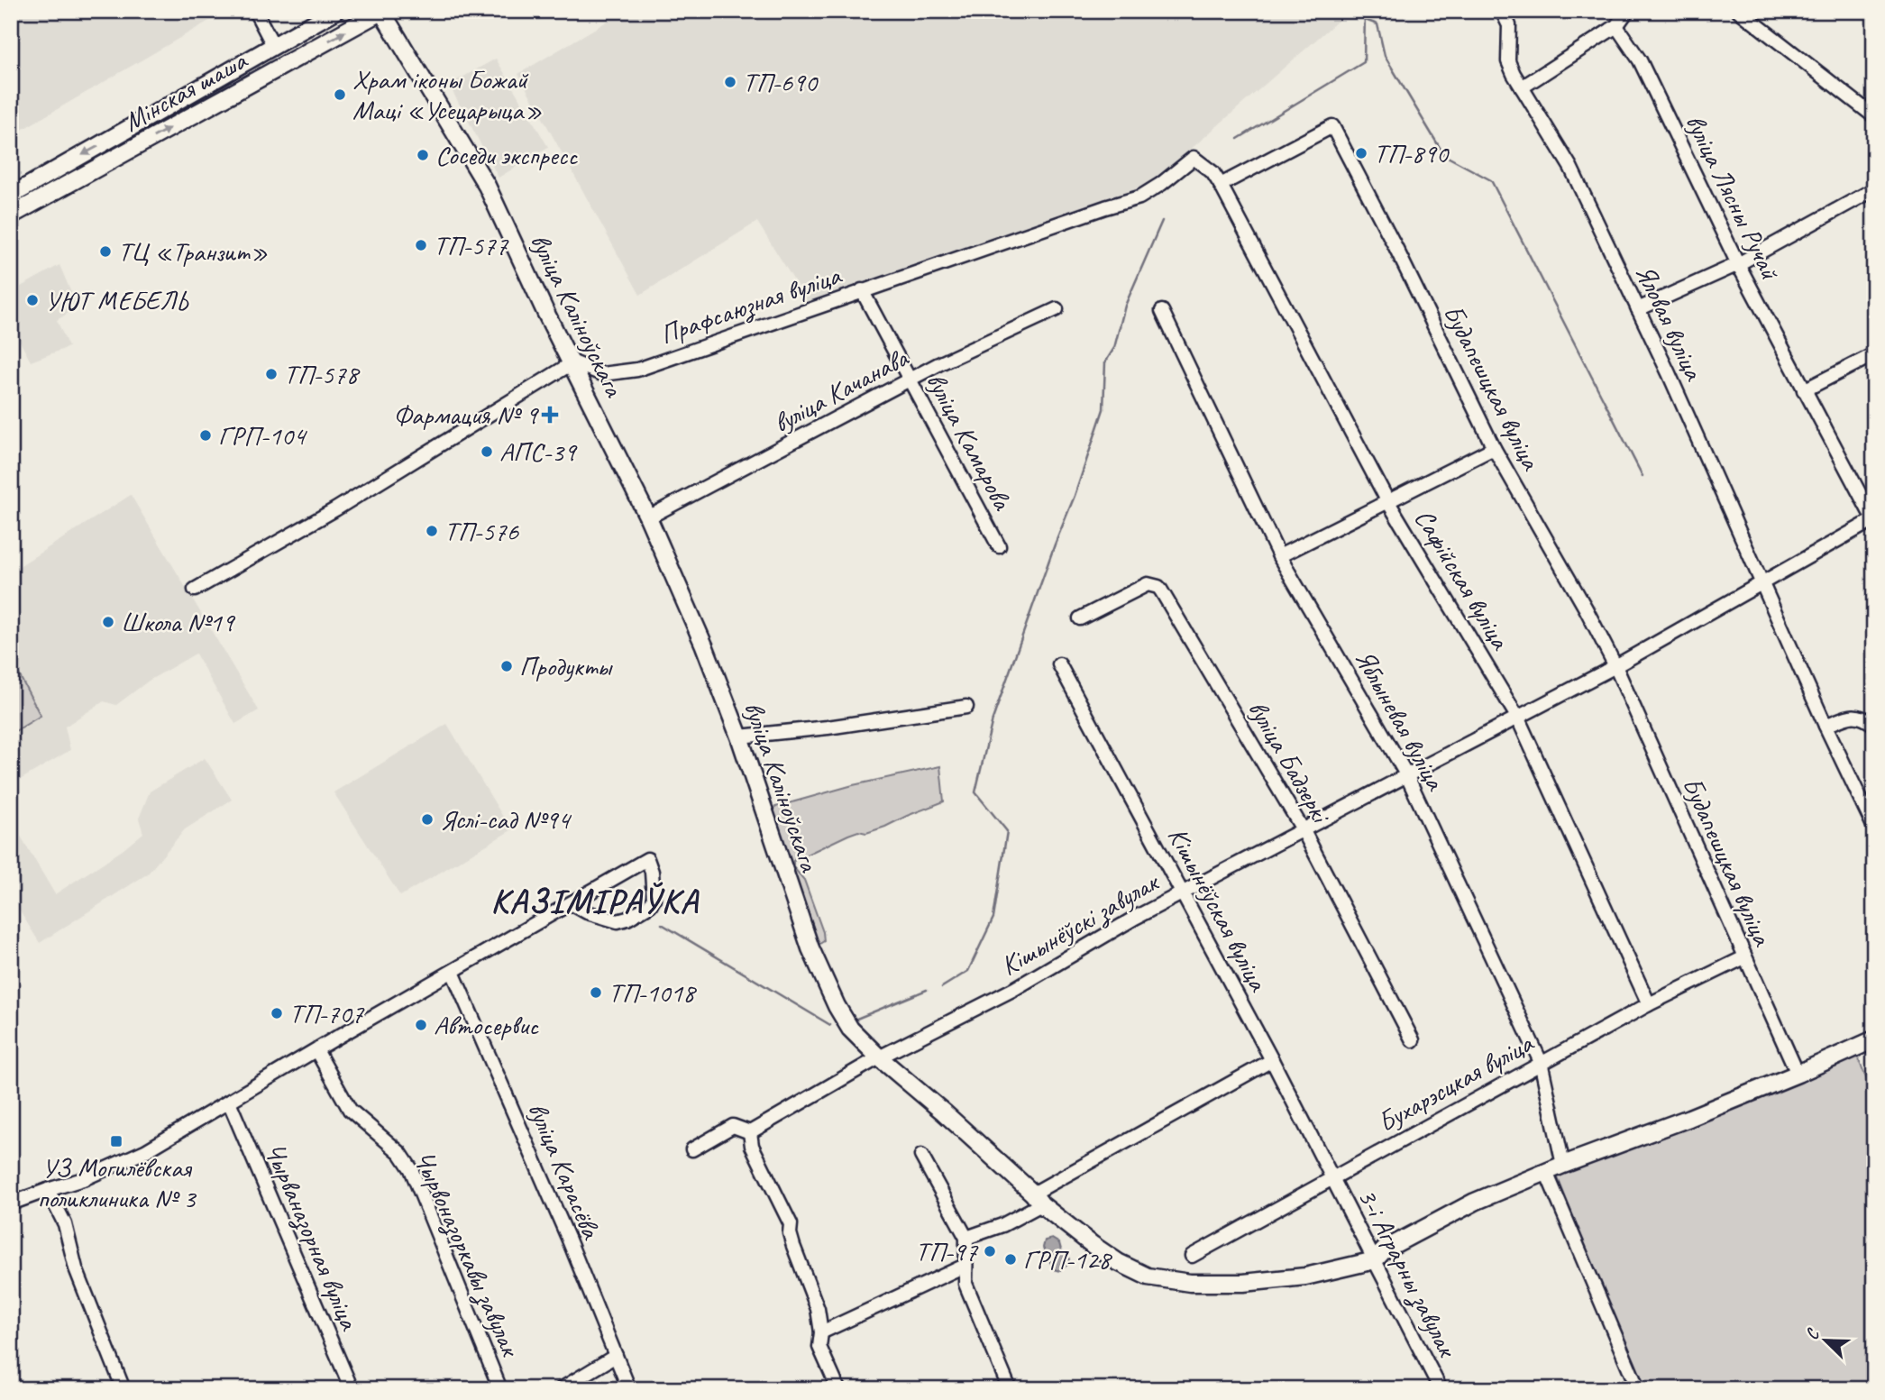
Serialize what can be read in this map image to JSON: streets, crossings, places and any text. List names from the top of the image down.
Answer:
{
  "streets": {
    "main road": ["Мінская шаша", "вуліца Каліноўскага"],
    "street": [
      "вуліца Лясны Ручай",
      "Прафсаюзная вуліца",
      "Яловая вуліца",
      "Будапешцкая вуліца",
      "вуліца Качанава",
      "вуліца Камарова",
      "Сафійская вуліца",
      "Яблыневая вуліца",
      "вуліца Бадзеркі",
      "Кішынёўская вуліца",
      "Кішынёўскі завулак",
      "Бухарэсцкая вуліца",
      "вуліца Карасёва",
      "Чырваназорная вуліца",
      "Чырвоназоркавы завулак",
      "3-і Аграрны завулак"
    ]
  },
  "crossings": [
    ["Мінская шаша", "вуліца Каліноўскага"],
    ["Прафсаюзная вуліца", "вуліца Каліноўскага"],
    ["Прафсаюзная вуліца", "Будапешцкая вуліца"],
    ["Прафсаюзная вуліца", "вуліца Камарова"],
    ["Прафсаюзная вуліца", "Сафійская вуліца"],
    ["вуліца Каліноўскага", "вуліца Качанава"],
    ["вуліца Каліноўскага", "Кішынёўскі завулак"],
    ["вуліца Каліноўскага", "3-і Аграрны завулак"],
    ["Будапешцкая вуліца", "Сафійская вуліца"],
    ["Будапешцкая вуліца", "Бухарэсцкая вуліца"],
    ["вуліца Качанава", "вуліца Камарова"],
    ["Сафійская вуліца", "Бухарэсцкая вуліца"],
    ["Яблыневая вуліца", "Бухарэсцкая вуліца"],
    ["вуліца Бадзеркі", "Кішынёўскі завулак"],
    ["Кішынёўская вуліца", "Кішынёўскі завулак"],
    ["Кішынёўская вуліца", "Бухарэсцкая вуліца"],
    ["Кішынёўская вуліца", "3-і Аграрны завулак"],
    ["Бухарэсцкая вуліца", "3-і Аграрны завулак"]
  ],
  "districts": ["КАЗІМІРАЎКА"],
  "places": {
    "other": [
      "ТП-690",
      "Храм іконы Божай Маці «Усецарыца»",
      "ТП-890",
      "Соседи экспресс",
      "ТП-577",
      "ТЦ «Транзит»",
      "УЮТ МЕБЕЛЬ",
      "ТП-578",
      "ГРП-104",
      "АПС-39",
      "ТП-576",
      "Школа №19",
      "Продукты",
      "Яслі-сад №94",
      "ТП-1018",
      "ТП-707",
      "Автосервис",
      "ТП-97",
      "ГРП-128"
    ],
    "health": ["Фармация № 9"],
    "transit": ["УЗ Могилёвская поликлиника № 3"]
  },
  "north": "top left"
}
